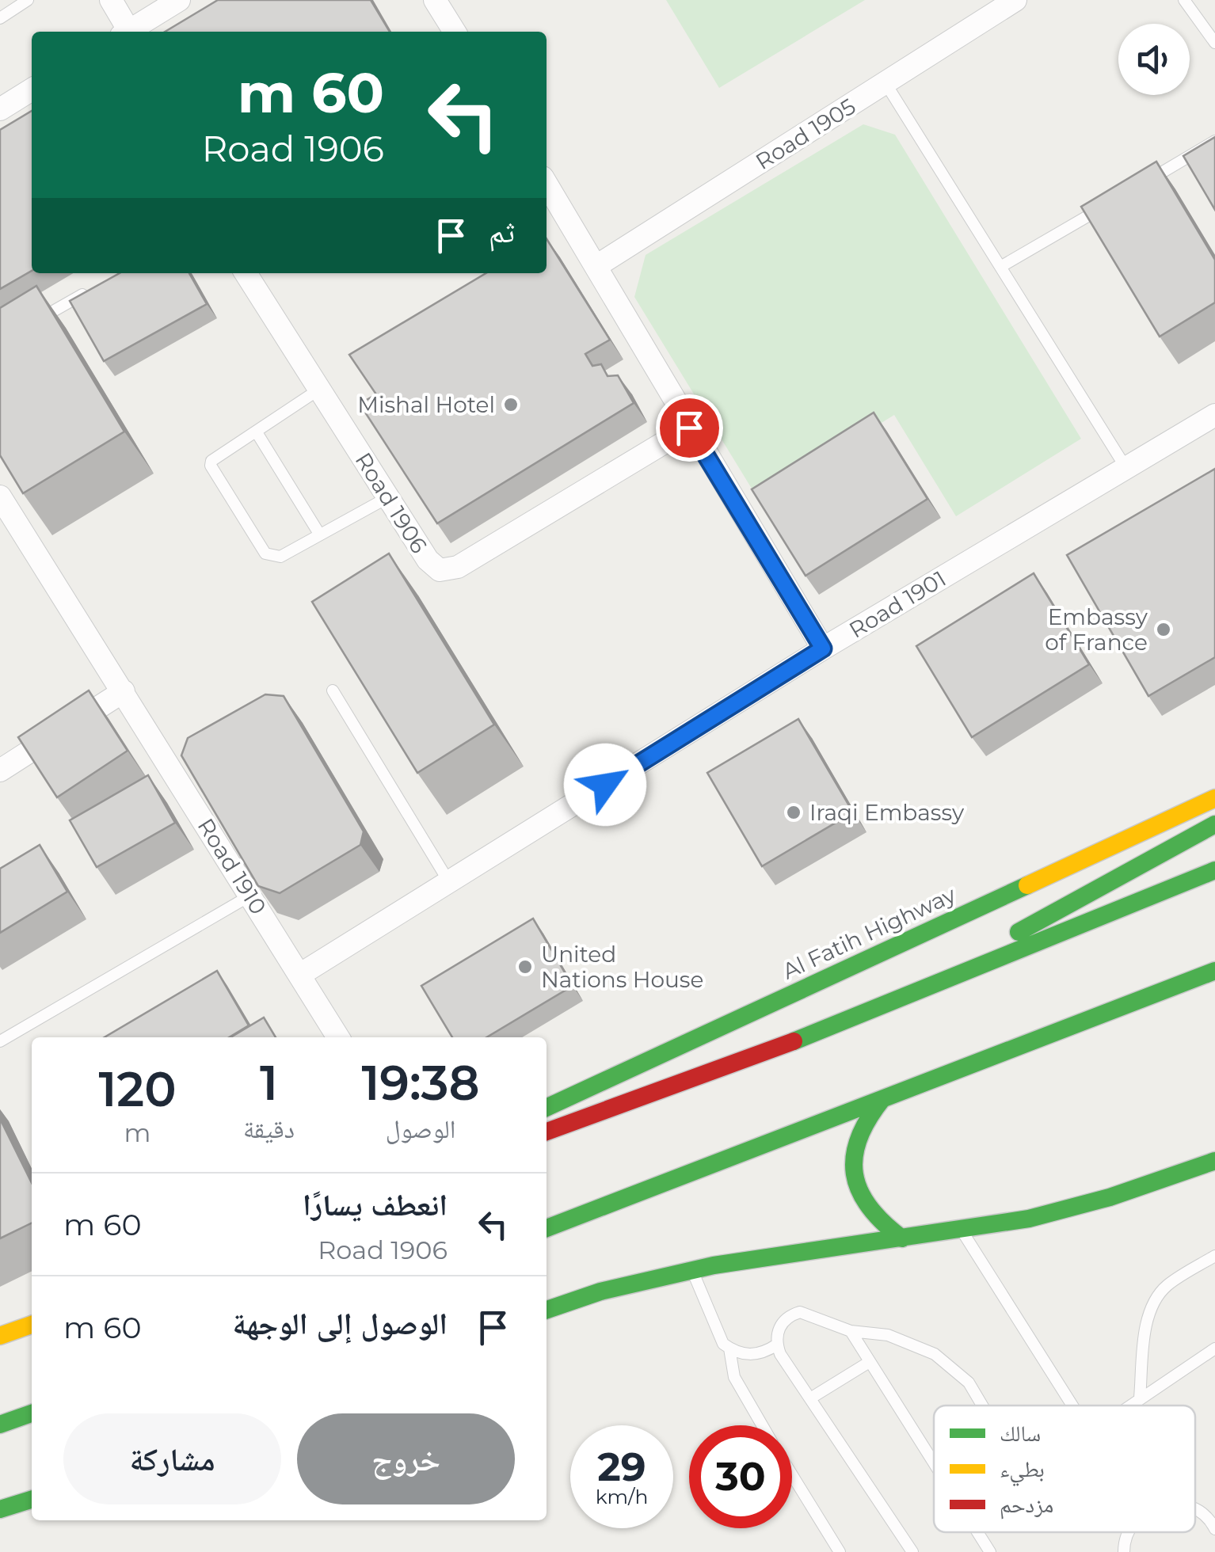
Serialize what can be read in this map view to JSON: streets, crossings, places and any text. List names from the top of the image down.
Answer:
{
  "streets": {
    "main road": ["Al Fatih Highway"],
    "street": [
      "Road 1905",
      "Road 1906",
      "Road 1901",
      "Road 1910"
    ]
  },
  "crossings": [
    ["Road 1901", "Road 1910"]
  ],
  "places": [
    "Mishal Hotel",
    "Embassy of France",
    "Iraqi Embassy",
    "United Nations House"
  ],
  "legend": ["سالك", "بطيء", "مزدحم"],
  "page": {
    "turn": ["60 m", "Road 1906"],
    "then": "ثم",
    "eta": [
      "19:38",
      "الوصول",
      "1",
      "دقيقة",
      "120",
      "m"
    ],
    "list": [
      {
        "name": "انعطف يسارًا",
        "note": "Road 1906",
        "value": "60 m"
      },
      {
        "name": "الوصول إلى الوجهة",
        "value": "60 m"
      }
    ],
    "buttons": ["خروج", "مشاركة"],
    "speed": "29 km/h",
    "limit": "30"
  }
}
